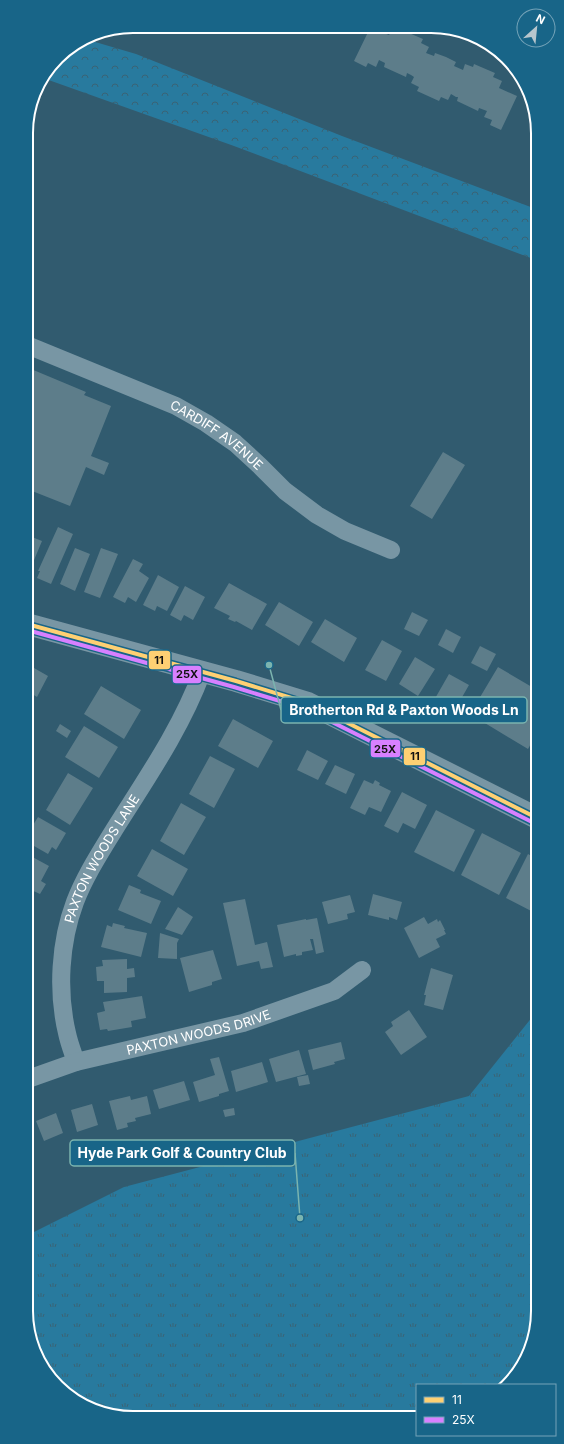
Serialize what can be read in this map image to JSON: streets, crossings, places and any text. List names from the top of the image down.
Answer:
{
  "streets": {
    "street": ["CARDIFF AVENUE", "PAXTON WOODS LANE", "PAXTON WOODS DRIVE"]
  },
  "crossings": [
    ["PAXTON WOODS LANE", "PAXTON WOODS DRIVE"]
  ],
  "places": ["Brotherton Rd & Paxton Woods Ln", "Hyde Park Golf & Country Club"],
  "lines": ["transit line 11", "transit line 25X"],
  "legend": ["11", "25X"],
  "north": "top right"
}
